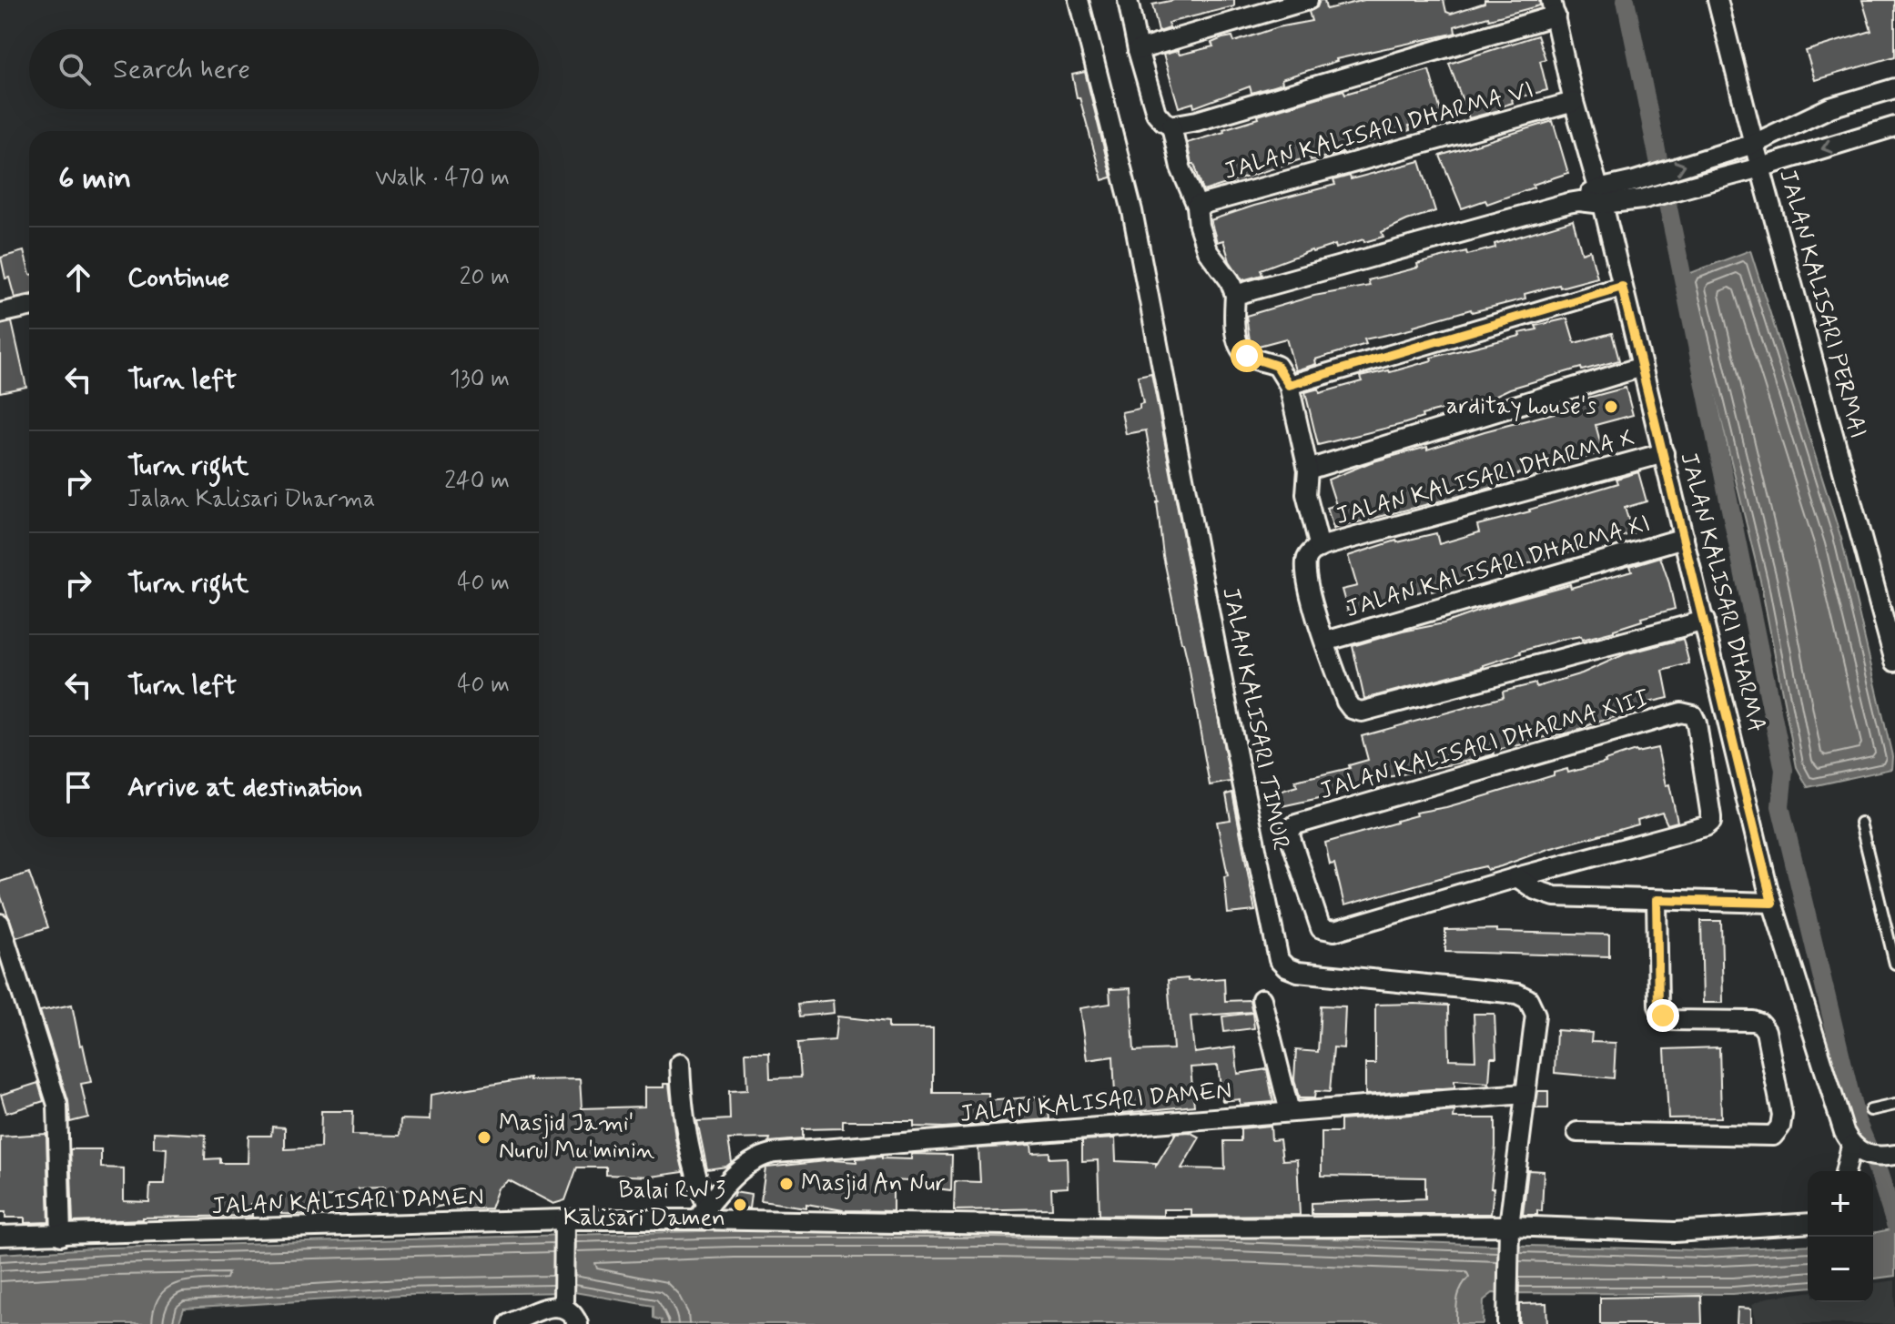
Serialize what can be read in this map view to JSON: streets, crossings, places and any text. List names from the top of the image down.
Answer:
{
  "streets": {
    "street": [
      "JALAN KALISARI DHARMA VI",
      "JALAN KALISARI PERMAI",
      "JALAN KALISARI DHARMA X",
      "JALAN KALISARI DHARMA XI",
      "JALAN KALISARI DHARMA",
      "JALAN KALISARI TIMUR",
      "JALAN KALISARI DHARMA XIII",
      "JALAN KALISARI DAMEN"
    ]
  },
  "crossings": [
    ["JALAN KALISARI DHARMA VI", "JALAN KALISARI DHARMA"],
    ["JALAN KALISARI DHARMA X", "JALAN KALISARI DHARMA"],
    ["JALAN KALISARI DHARMA XI", "JALAN KALISARI DHARMA"],
    ["JALAN KALISARI TIMUR", "JALAN KALISARI DAMEN"]
  ],
  "places": [
    "arditay house's",
    "Masjid Jami' Nurul Mu'minin",
    "Masjid An Nur",
    "Balai RW 3 Kalisari Damen"
  ],
  "page": {
    "search": "Search here",
    "heading": ["6 min", "Walk · 470 m"],
    "list": [
      ["Continue", "20 m"],
      ["Turn left", "130 m"],
      ["Turn right", "Jalan Kalisari Dharma", "240 m"],
      ["Turn right", "40 m"],
      ["Turn left", "40 m"],
      "Arrive at destination"
    ],
    "map_buttons": ["+", "−"]
  }
}
